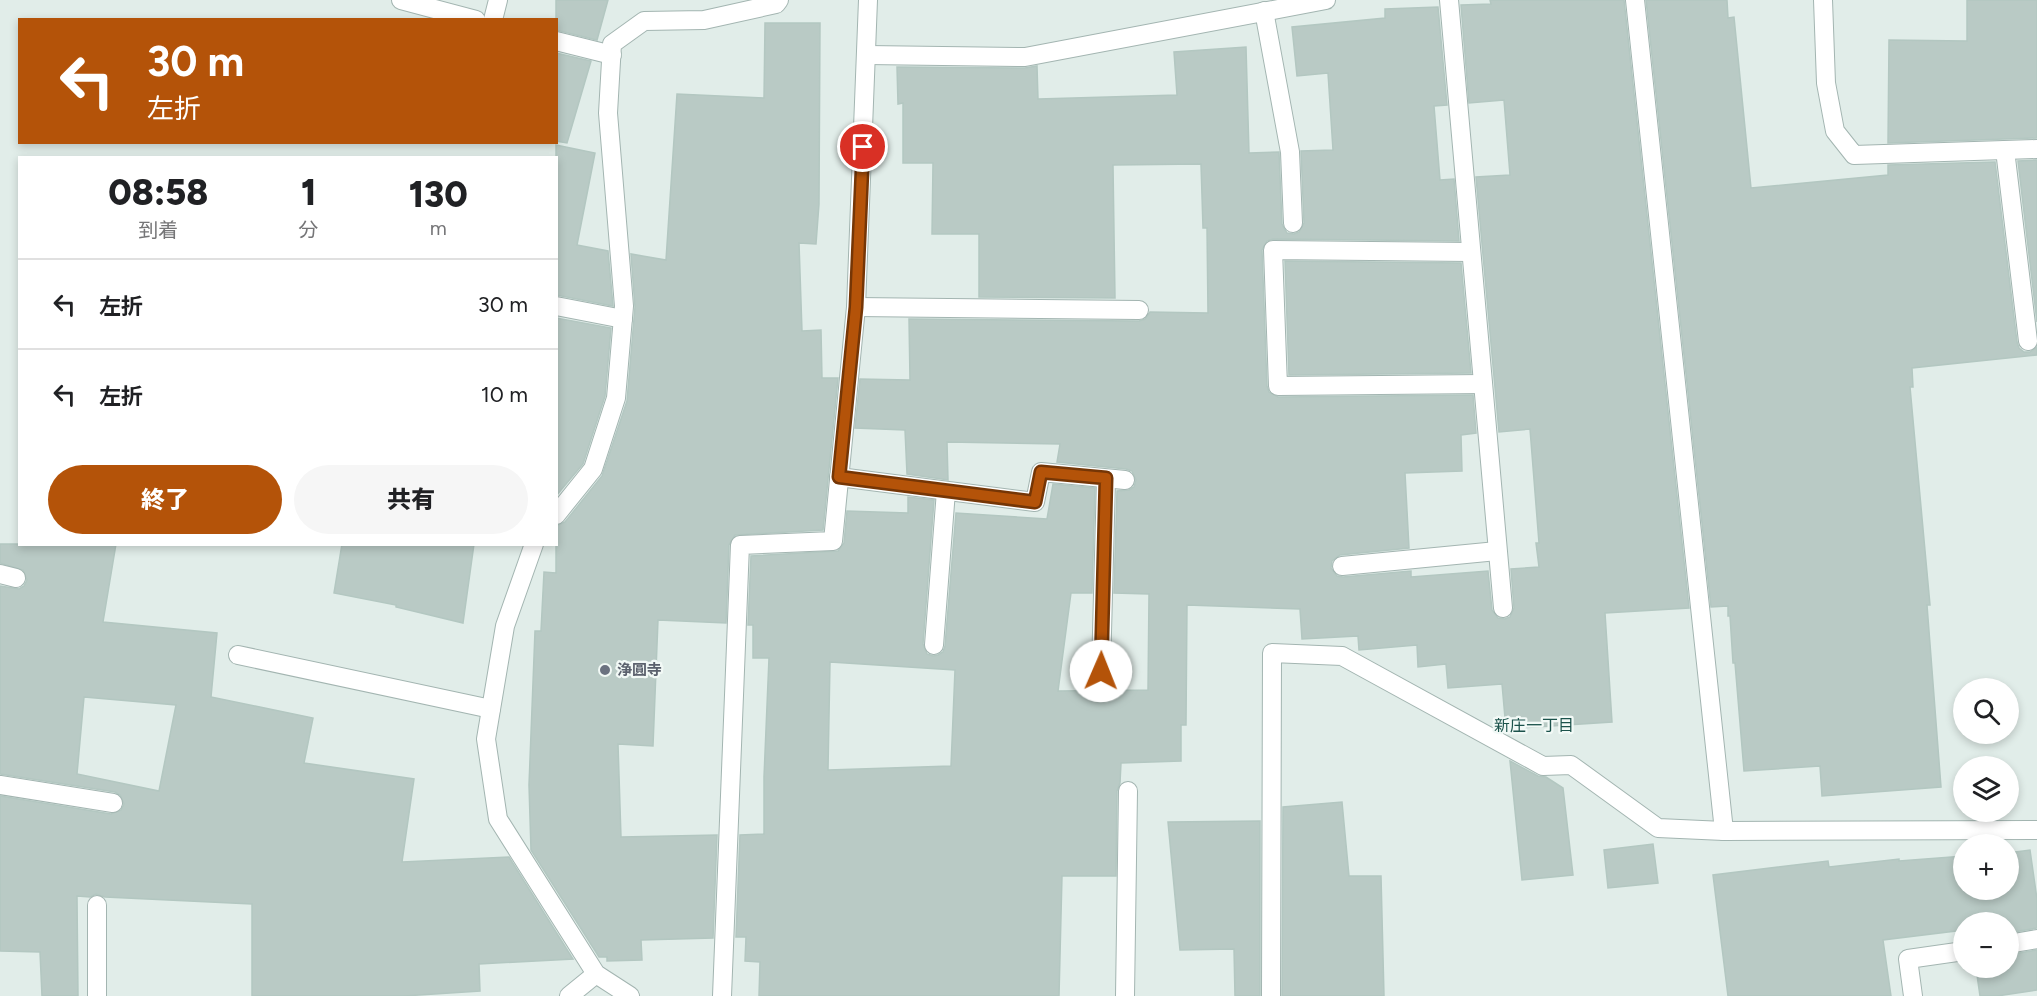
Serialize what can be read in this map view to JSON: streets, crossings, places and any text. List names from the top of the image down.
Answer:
{
  "districts": ["新庄一丁目"],
  "places": ["浄圓寺"],
  "page": {
    "turn": ["30 m", "左折"],
    "eta": [
      "08:58",
      "到着",
      "1",
      "分",
      "130",
      "m"
    ],
    "list": [
      {
        "name": "左折",
        "value": "30 m"
      },
      {
        "name": "左折",
        "value": "10 m"
      }
    ],
    "buttons": ["終了", "共有"],
    "map_buttons": ["+", "−"]
  }
}
